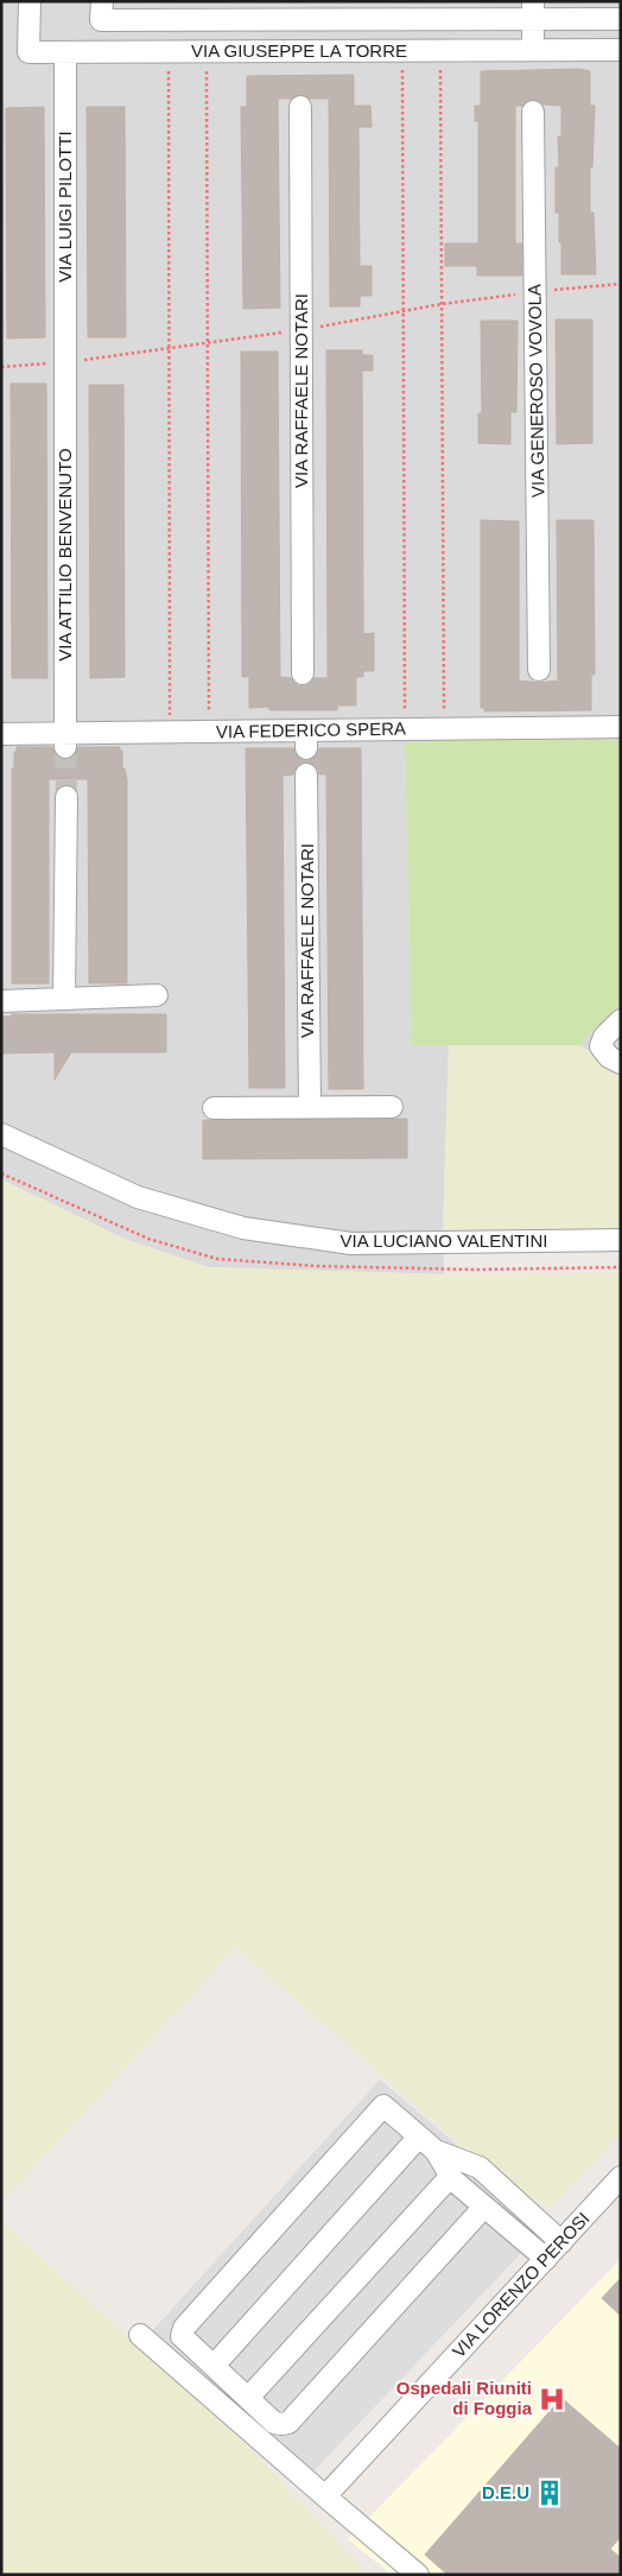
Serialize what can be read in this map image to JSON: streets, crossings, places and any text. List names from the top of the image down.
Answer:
{
  "streets": {
    "street": [
      "VIA GIUSEPPE LA TORRE",
      "VIA LUIGI PILOTTI",
      "VIA RAFFAELE NOTARI",
      "VIA GENEROSO VOVOLA",
      "VIA ATTILIO BENVENUTO",
      "VIA FEDERICO SPERA",
      "VIA LUCIANO VALENTINI",
      "VIA LORENZO PEROSI"
    ]
  },
  "crossings": [
    ["VIA GIUSEPPE LA TORRE", "VIA LUIGI PILOTTI"],
    ["VIA LUIGI PILOTTI", "VIA ATTILIO BENVENUTO"],
    ["VIA ATTILIO BENVENUTO", "VIA FEDERICO SPERA"]
  ],
  "places": {
    "hospital": ["Ospedali Riuniti di Foggia"],
    "building": ["D.E.U"]
  }
}
